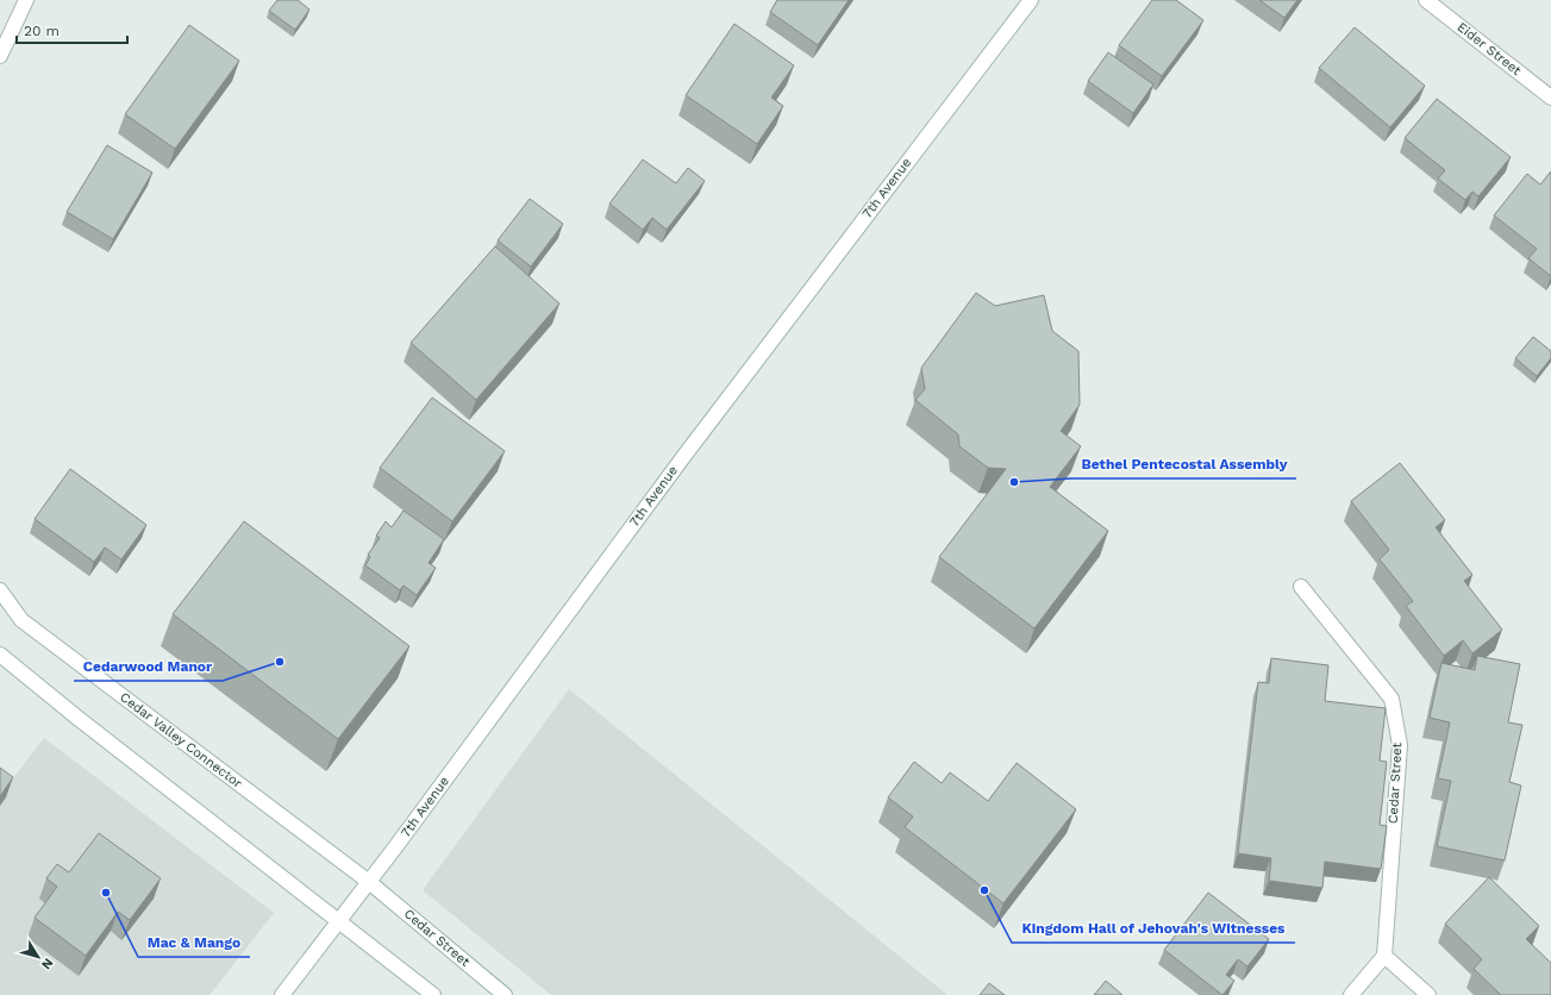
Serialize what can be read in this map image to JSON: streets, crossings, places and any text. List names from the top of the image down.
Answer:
{
  "streets": {
    "street": [
      "Eider Street",
      "7th Avenue",
      "Cedar Valley Connector",
      "Cedar Street"
    ]
  },
  "crossings": [
    ["7th Avenue", "Cedar Valley Connector"],
    ["7th Avenue", "Cedar Street"],
    ["Cedar Valley Connector", "Cedar Street"]
  ],
  "places": [
    "Bethel Pentecostal Assembly",
    "Cedarwood Manor",
    "Kingdom Hall of Jehovah's Witnesses",
    "Mac & Mango"
  ],
  "scale_bar": "20 m",
  "north": "bottom right"
}
